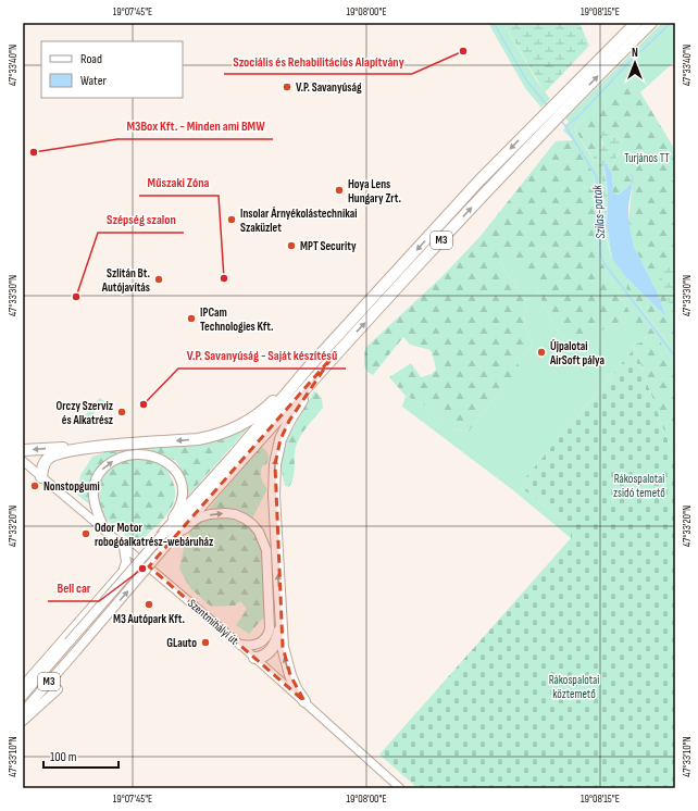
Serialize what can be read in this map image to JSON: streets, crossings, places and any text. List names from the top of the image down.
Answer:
{
  "streets": {
    "highway": ["M3"],
    "main road": ["Szentmihályi út"]
  },
  "water": ["Szilas-patak"],
  "parks": ["Turjános TT", "Rákospalotai zsidó temető", "Rákospalotai köztemető"],
  "places": [
    "Szociális és Rehabilitációs Alapítvány",
    "V.P. Savanyúság",
    "M3Box Kft. - Minden ami BMW",
    "Hoya Lens Hungary Zrt.",
    "Insolar Árnyékolástechnikai Szaküzlet",
    "MPT Security",
    "Műszaki Zóna",
    "Szlitán Bt. Autójavítás",
    "Szépség szalon",
    "IPCam Technologies Kft.",
    "Újpalotai AirSoft pálya",
    "V.P. Savanyúság - Saját készítésű",
    "Orczy Szerviz és Alkatrész",
    "Nonstopgumi",
    "Odor Motor robogóalkatrész-webáruház",
    "Bell car",
    "M3 Autópark Kft.",
    "GLauto"
  ],
  "legend": ["Road", "Water"],
  "scale_bar": "100 m",
  "north": "top",
  "coordinates": [
    "19°07'45\"E",
    "19°08'00\"E",
    "19°08'15\"E",
    "47°33'40\"N",
    "47°33'30\"N",
    "47°33'20\"N",
    "47°33'10\"N"
  ]
}
